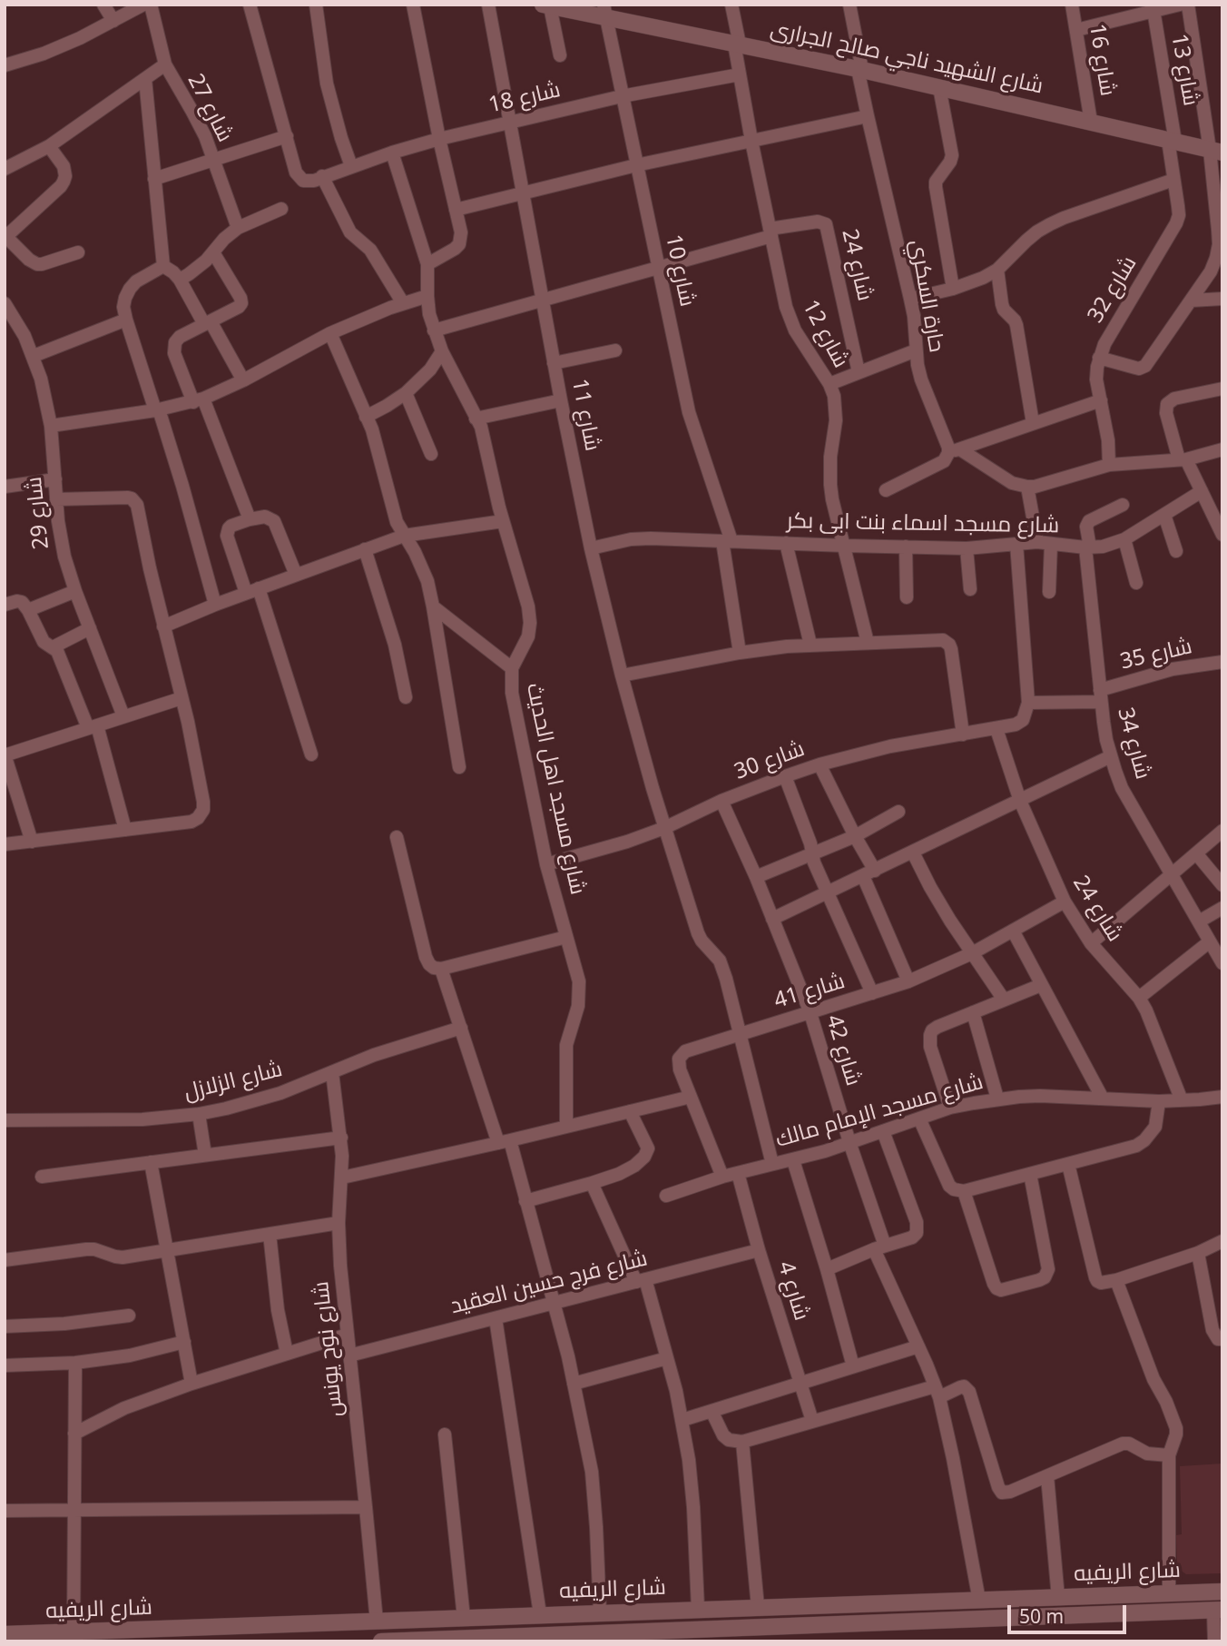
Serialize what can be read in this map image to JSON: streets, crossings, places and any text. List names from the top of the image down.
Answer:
{
  "streets": {
    "street": [
      "شارع الشهيد ناجي صالح الجرارى",
      "شارع 16",
      "شارع 13",
      "شارع 18",
      "شارع 27",
      "شارع 24",
      "شارع 10",
      "شارع 32",
      "حارة السكري",
      "شارع 12",
      "شارع 11",
      "شارع 29",
      "شارع مسجد اسماء بنت ابى بكر",
      "شارع 35",
      "شارع 34",
      "شارع 30",
      "شارع مسجد اهل الحديث",
      "شارع 41",
      "شارع 42",
      "شارع الزلازل",
      "شارع مسجد الإمام مالك",
      "شارع فرج حسين العقيد",
      "شارع 4",
      "شارع نوح يونس",
      "شارع الريفيه"
    ]
  },
  "crossings": [
    ["شارع الشهيد ناجي صالح الجرارى", "شارع 16"],
    ["شارع الشهيد ناجي صالح الجرارى", "شارع 13"],
    ["شارع الشهيد ناجي صالح الجرارى", "شارع 10"],
    ["شارع الشهيد ناجي صالح الجرارى", "شارع 32"],
    ["شارع الشهيد ناجي صالح الجرارى", "حارة السكري"],
    ["شارع الشهيد ناجي صالح الجرارى", "شارع 12"],
    ["شارع 13", "شارع 32"],
    ["شارع 18", "شارع 10"],
    ["شارع 18", "شارع 12"],
    ["شارع 18", "شارع 11"],
    ["شارع 18", "شارع مسجد اهل الحديث"],
    ["شارع 24", "شارع 12"],
    ["شارع 24", "شارع 30"],
    ["شارع 24", "شارع 41"],
    ["شارع 24", "شارع مسجد الإمام مالك"],
    ["شارع 10", "شارع مسجد اسماء بنت ابى بكر"],
    ["شارع 12", "شارع مسجد اسماء بنت ابى بكر"],
    ["شارع 11", "شارع مسجد اسماء بنت ابى بكر"],
    ["شارع 11", "شارع 30"],
    ["شارع 11", "شارع 41"],
    ["شارع 11", "شارع مسجد الإمام مالك"],
    ["شارع مسجد اسماء بنت ابى بكر", "شارع 34"],
    ["شارع 35", "شارع 34"],
    ["شارع 35", "شارع 30"],
    ["شارع 30", "شارع مسجد اهل الحديث"],
    ["شارع 30", "شارع 42"],
    ["شارع 41", "شارع 42"],
    ["شارع 41", "شارع مسجد الإمام مالك"],
    ["شارع 42", "شارع مسجد الإمام مالك"],
    ["شارع 42", "شارع الريفيه"],
    ["شارع الزلازل", "شارع نوح يونس"],
    ["شارع مسجد الإمام مالك", "شارع 4"],
    ["شارع فرج حسين العقيد", "شارع 4"],
    ["شارع فرج حسين العقيد", "شارع نوح يونس"],
    ["شارع نوح يونس", "شارع الريفيه"]
  ],
  "scale_bar": "50 m"
}
